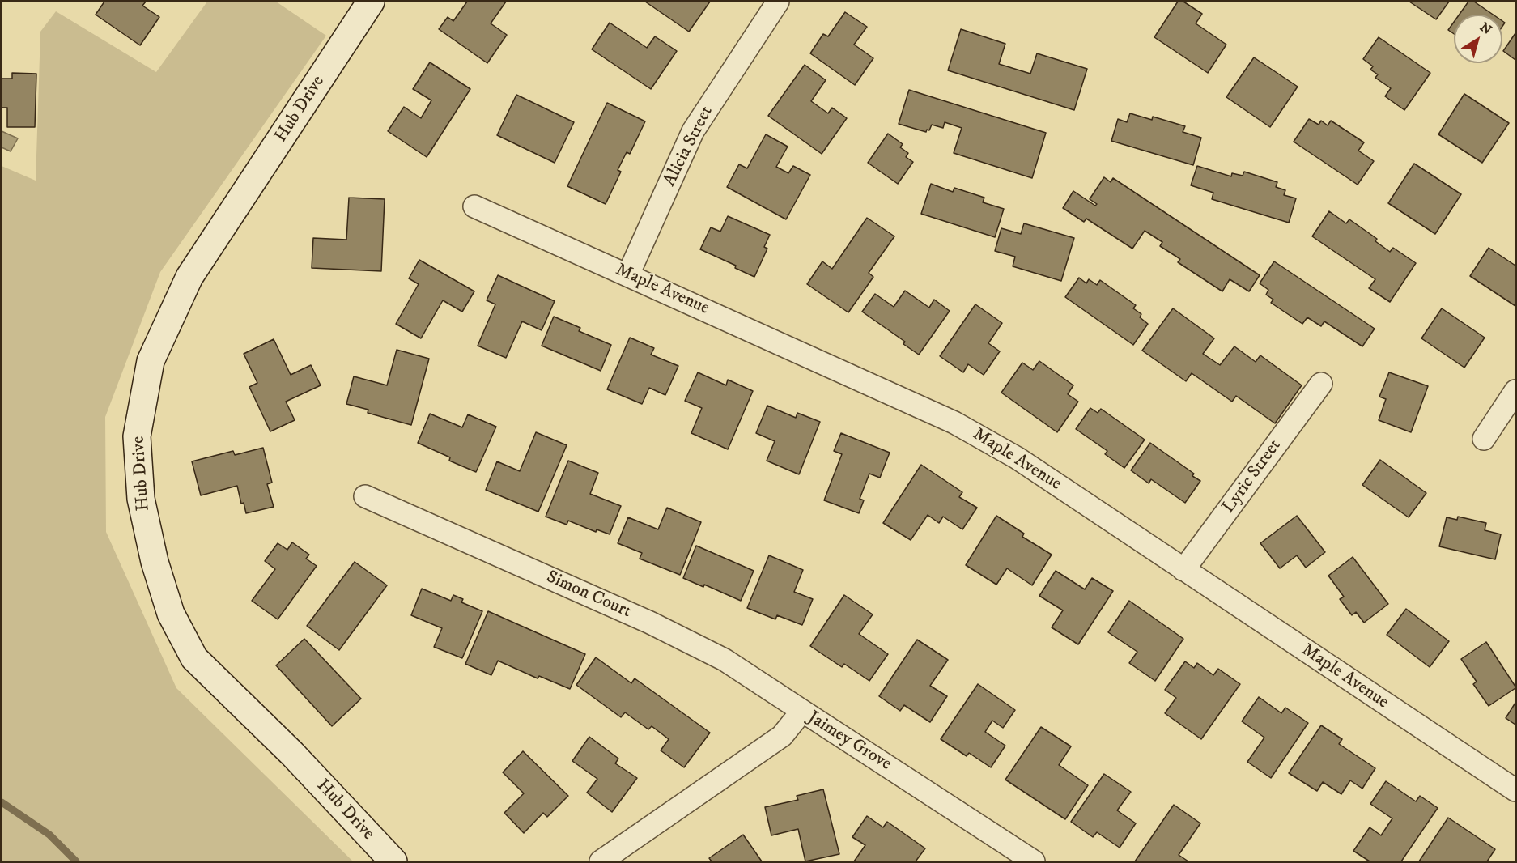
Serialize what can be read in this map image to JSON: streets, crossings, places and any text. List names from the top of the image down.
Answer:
{
  "streets": {
    "street": [
      "Hub Drive",
      "Alicia Street",
      "Maple Avenue",
      "Lyric Street",
      "Simon Court",
      "Jaimey Grove"
    ]
  },
  "crossings": [
    ["Alicia Street", "Maple Avenue"],
    ["Maple Avenue", "Lyric Street"],
    ["Simon Court", "Jaimey Grove"]
  ],
  "north": "top right"
}
